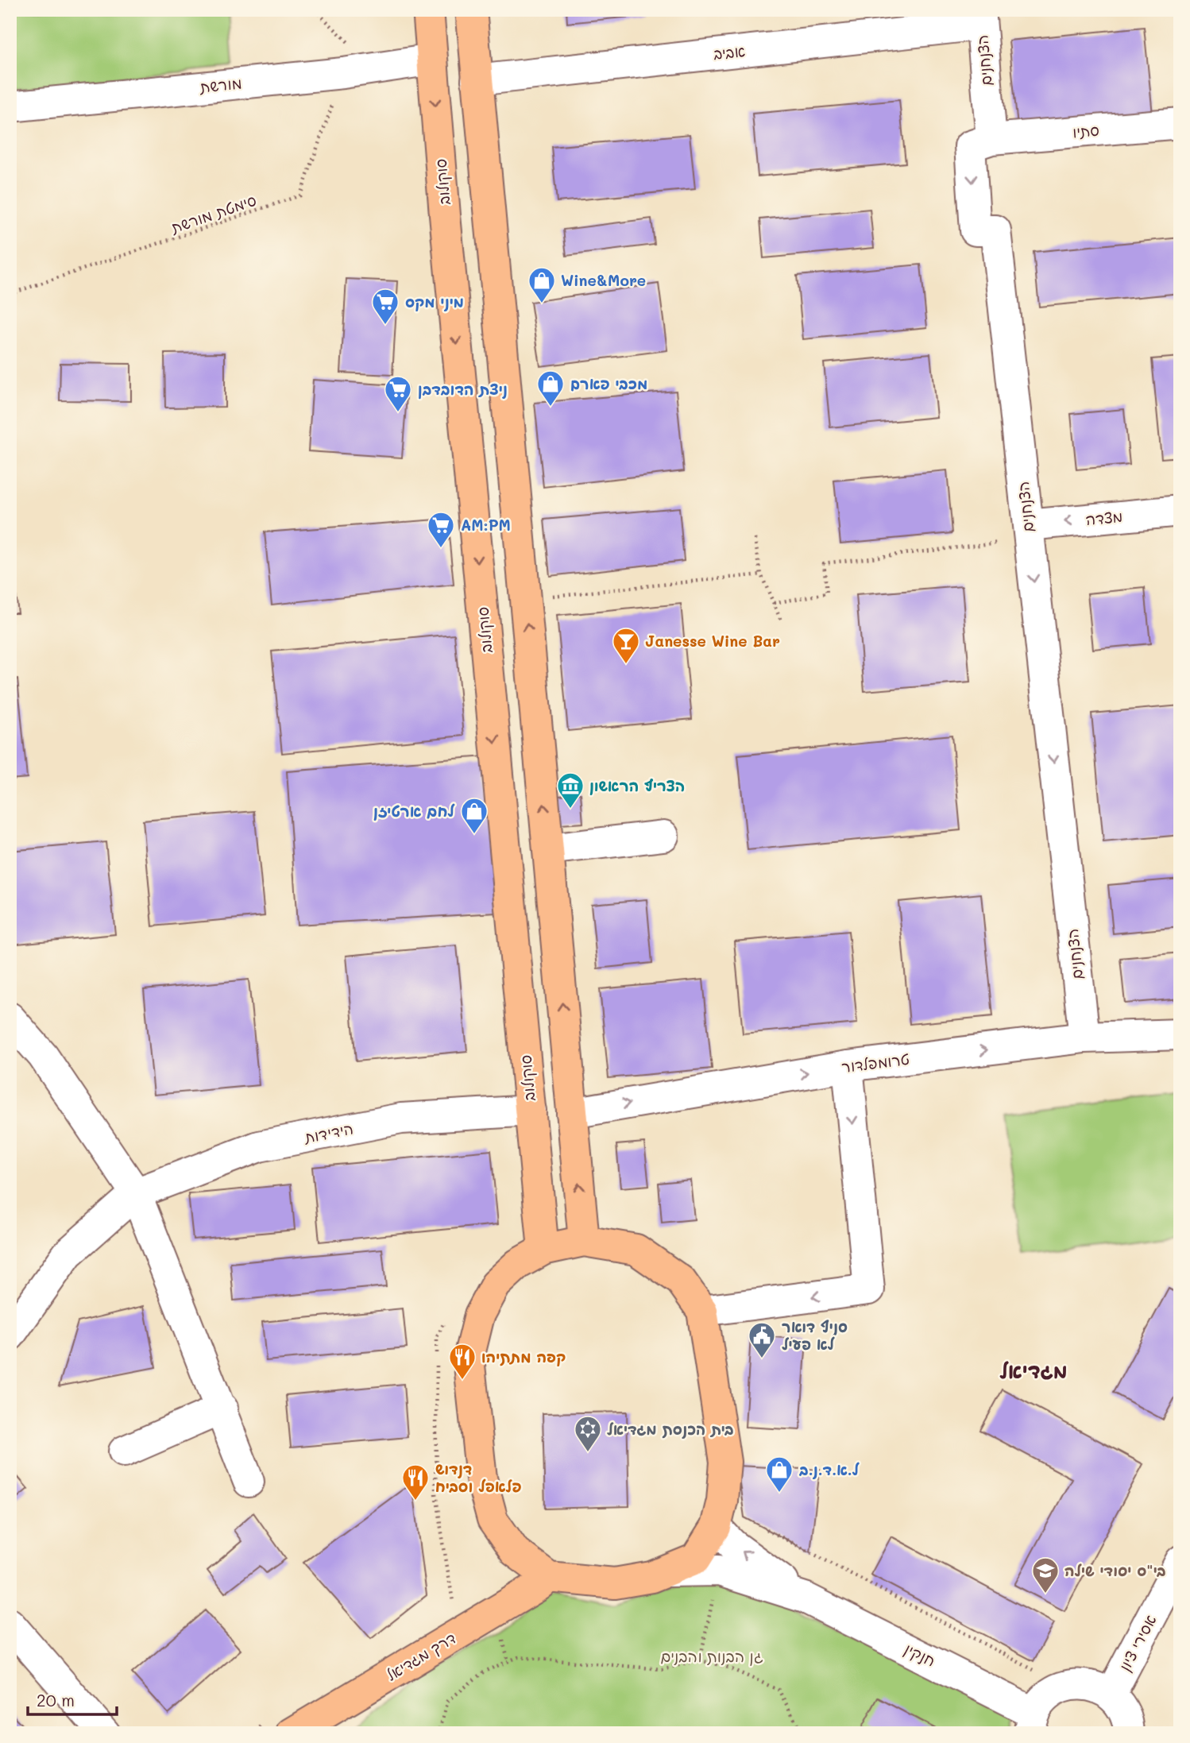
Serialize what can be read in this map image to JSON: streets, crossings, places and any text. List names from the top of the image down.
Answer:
{
  "streets": {
    "main road": ["סוקולוב", "דרך מגדיאל"],
    "street": [
      "אביב",
      "הצנחנים",
      "מורשת",
      "סתיו",
      "מצדה",
      "טרומפלדור",
      "הידידות",
      "אסירי ציון",
      "חנקין"
    ],
    "path": ["סימטת מורשת"]
  },
  "crossings": [
    ["אביב", "הצנחנים"],
    ["הצנחנים", "סתיו"],
    ["הצנחנים", "מצדה"],
    ["הצנחנים", "טרומפלדור"],
    ["מורשת", "סוקולוב"],
    ["מורשת", "סימטת מורשת"],
    ["סוקולוב", "הידידות"]
  ],
  "one_way": ["הצנחנים", "מצדה", "טרומפלדור"],
  "districts": ["מגדיאל"],
  "parks": ["גן הבנות והבנים"],
  "places": {
    "shop": [
      "Wine&More",
      "מכבי פארם",
      "לחם ארטיזן",
      "ל.א.ד.נ.ב"
    ],
    "supermarket": ["מיני מקס", "ניצת הדובדבן", "AM:PM"],
    "bar": ["Janesse Wine Bar"],
    "museum": ["הצריף הראשון"],
    "public building": ["סניף דואר לא פעיל"],
    "restaurant": ["קפה מתתיהו", "דנדוש פלאפל וסביח"],
    "synagogue": ["בית הכנסת מגדיאל"],
    "school or university": ["בי\"ס יסודי שילה"]
  },
  "scale_bar": "20 m"
}
